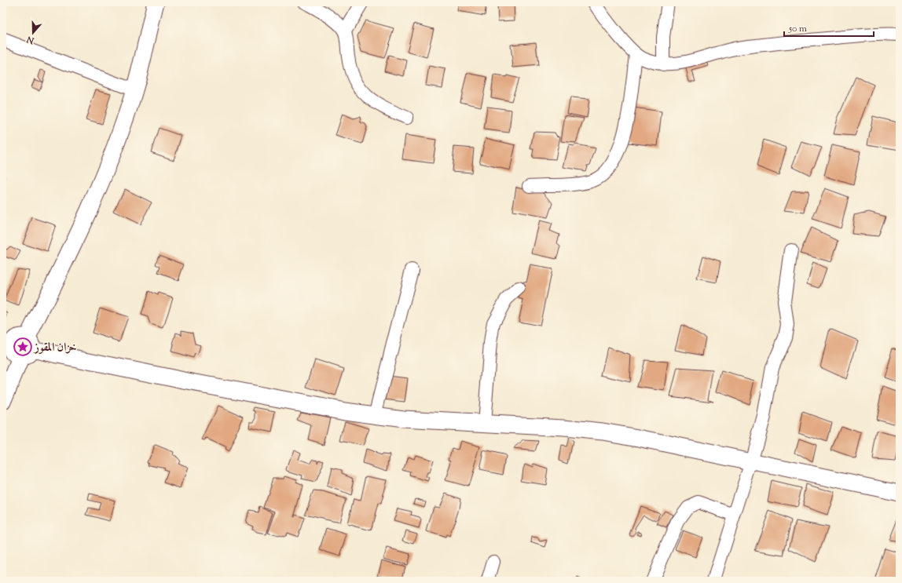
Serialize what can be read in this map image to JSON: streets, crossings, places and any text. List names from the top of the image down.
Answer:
{
  "places": {
    "place": ["خزان المقوز"]
  },
  "scale_bar": "50 m",
  "north": "bottom"
}
